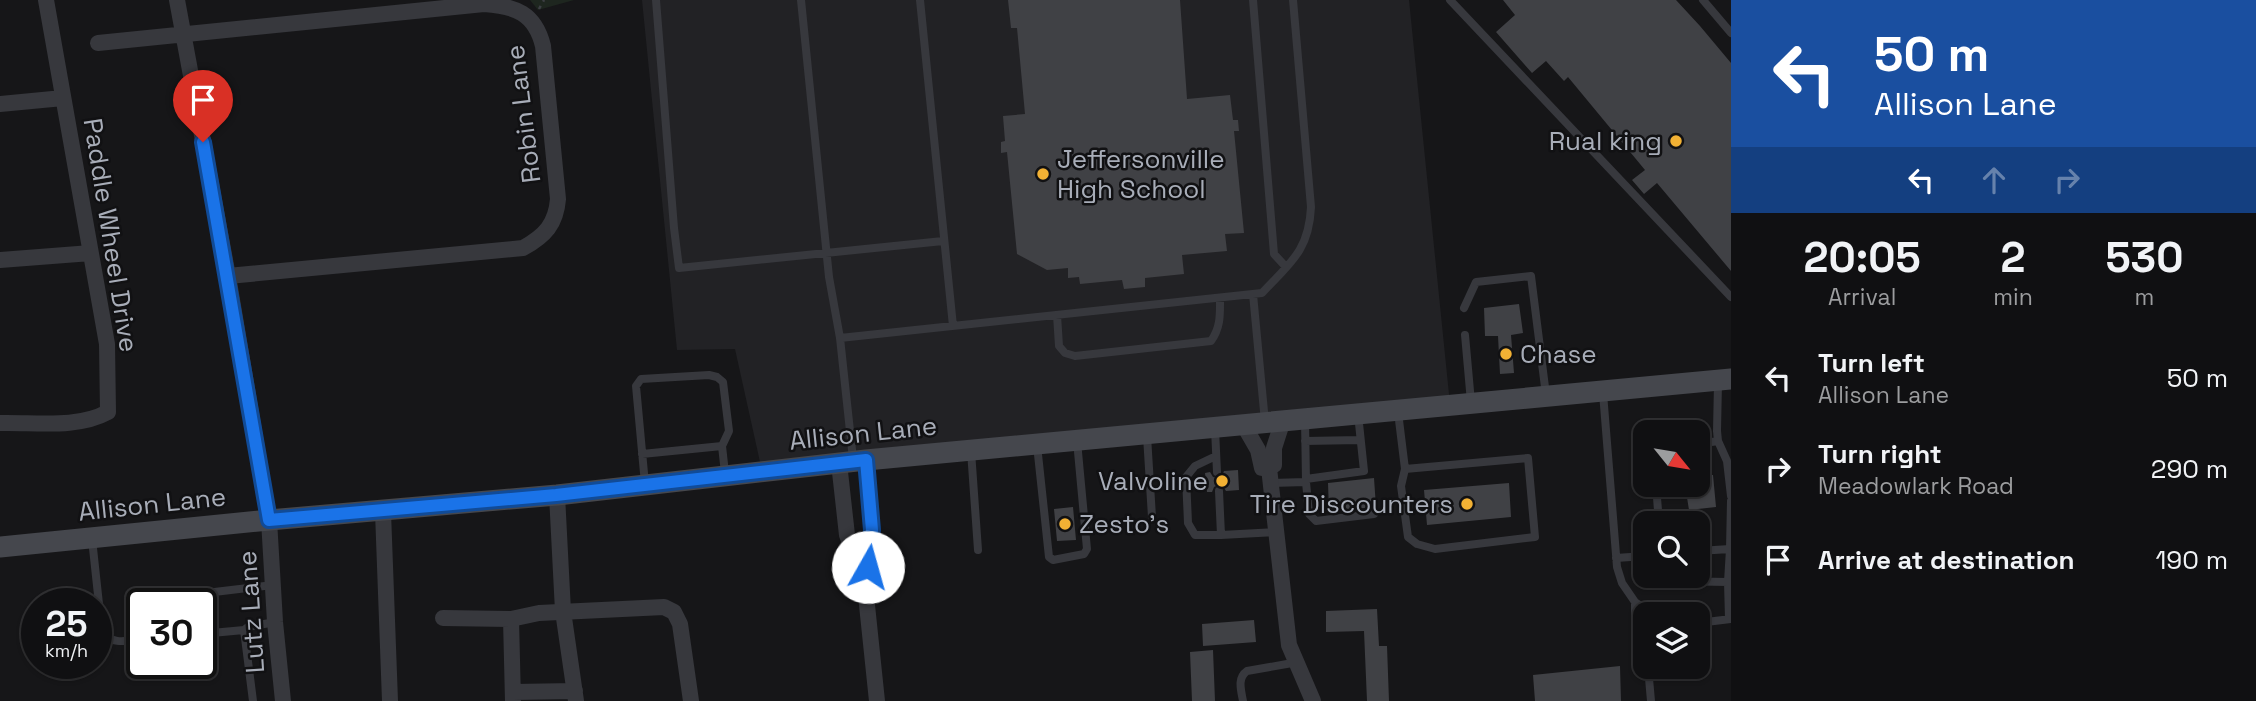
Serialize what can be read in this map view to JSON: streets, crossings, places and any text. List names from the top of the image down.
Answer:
{
  "streets": {
    "main road": ["Allison Lane"],
    "street": ["Robin Lane", "Paddle Wheel Drive", "Lutz Lane"]
  },
  "crossings": [
    ["Robin Lane", "Lutz Lane"],
    ["Allison Lane", "Lutz Lane"]
  ],
  "places": [
    "Rual king",
    "Jeffersonville High School",
    "Chase",
    "Valvoline",
    "Tire Discounters",
    "Zesto's"
  ],
  "north": "bottom right",
  "page": {
    "turn": ["50 m", "Allison Lane"],
    "eta": [
      "20:05",
      "Arrival",
      "2",
      "min",
      "530",
      "m"
    ],
    "list": [
      {
        "name": "Turn left",
        "note": "Allison Lane",
        "value": "50 m"
      },
      {
        "name": "Turn right",
        "note": "Meadowlark Road",
        "value": "290 m"
      },
      {
        "name": "Arrive at destination",
        "value": "190 m"
      }
    ],
    "speed": "25 km/h",
    "limit": "30"
  }
}
